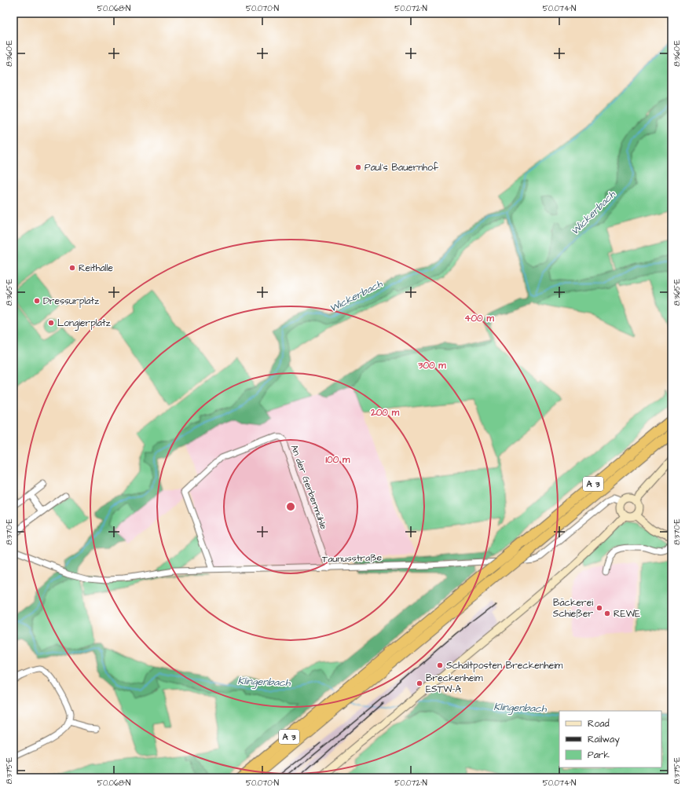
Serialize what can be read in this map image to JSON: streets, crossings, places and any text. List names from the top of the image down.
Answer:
{
  "streets": {
    "highway": ["A 3"],
    "street": ["An der Gerbermühle", "Taunusstraße"]
  },
  "crossings": [
    ["An der Gerbermühle", "Taunusstraße"]
  ],
  "water": ["Wickerbach", "Klingenbach"],
  "places": [
    "Paul's Bauernhof",
    "Reithalle",
    "Dressurplatz",
    "Longierplatz",
    "Bäckerei Schießer",
    "REWE",
    "Schaltposten Breckenheim",
    "Breckenheim ESTW-A"
  ],
  "legend": ["Road", "Railway", "Park"],
  "coordinates": [
    "50.068°N",
    "50.070°N",
    "50.072°N",
    "50.074°N",
    "8.360°E",
    "8.365°E",
    "8.370°E",
    "8.375°E"
  ],
  "rings": [
    "400 m",
    "300 m",
    "200 m",
    "100 m"
  ]
}
